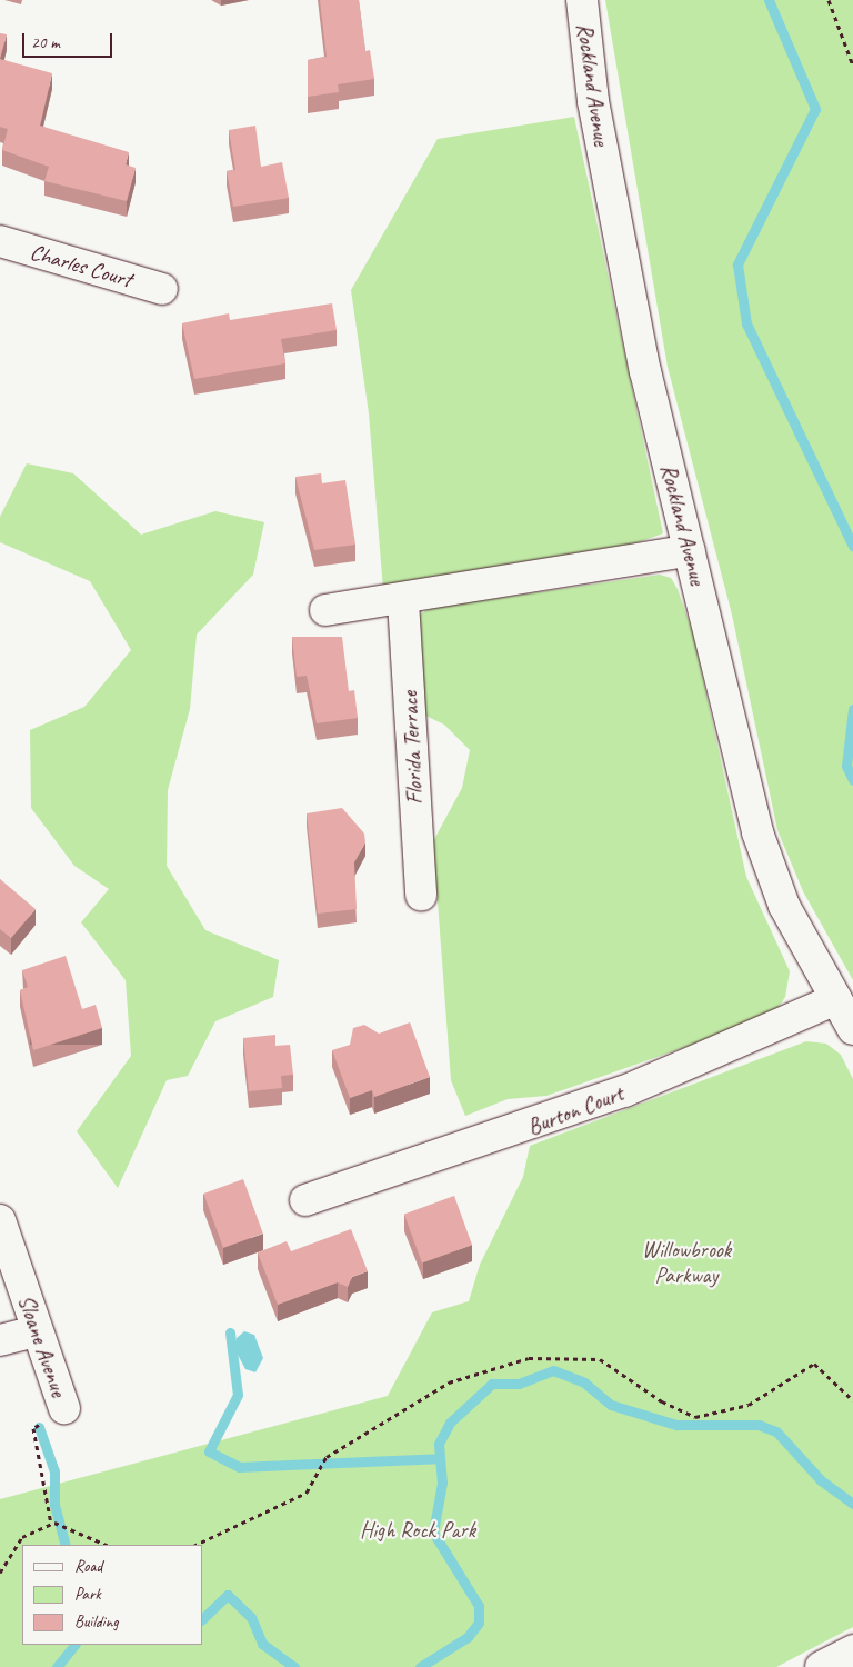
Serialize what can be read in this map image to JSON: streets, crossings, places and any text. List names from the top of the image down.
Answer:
{
  "streets": {
    "street": [
      "Rockland Avenue",
      "Charles Court",
      "Florida Terrace",
      "Burton Court",
      "Sloane Avenue"
    ]
  },
  "crossings": [
    ["Rockland Avenue", "Burton Court"]
  ],
  "parks": ["Willowbrook Parkway", "High Rock Park"],
  "legend": ["Road", "Park", "Building"],
  "scale_bar": "20 m"
}
